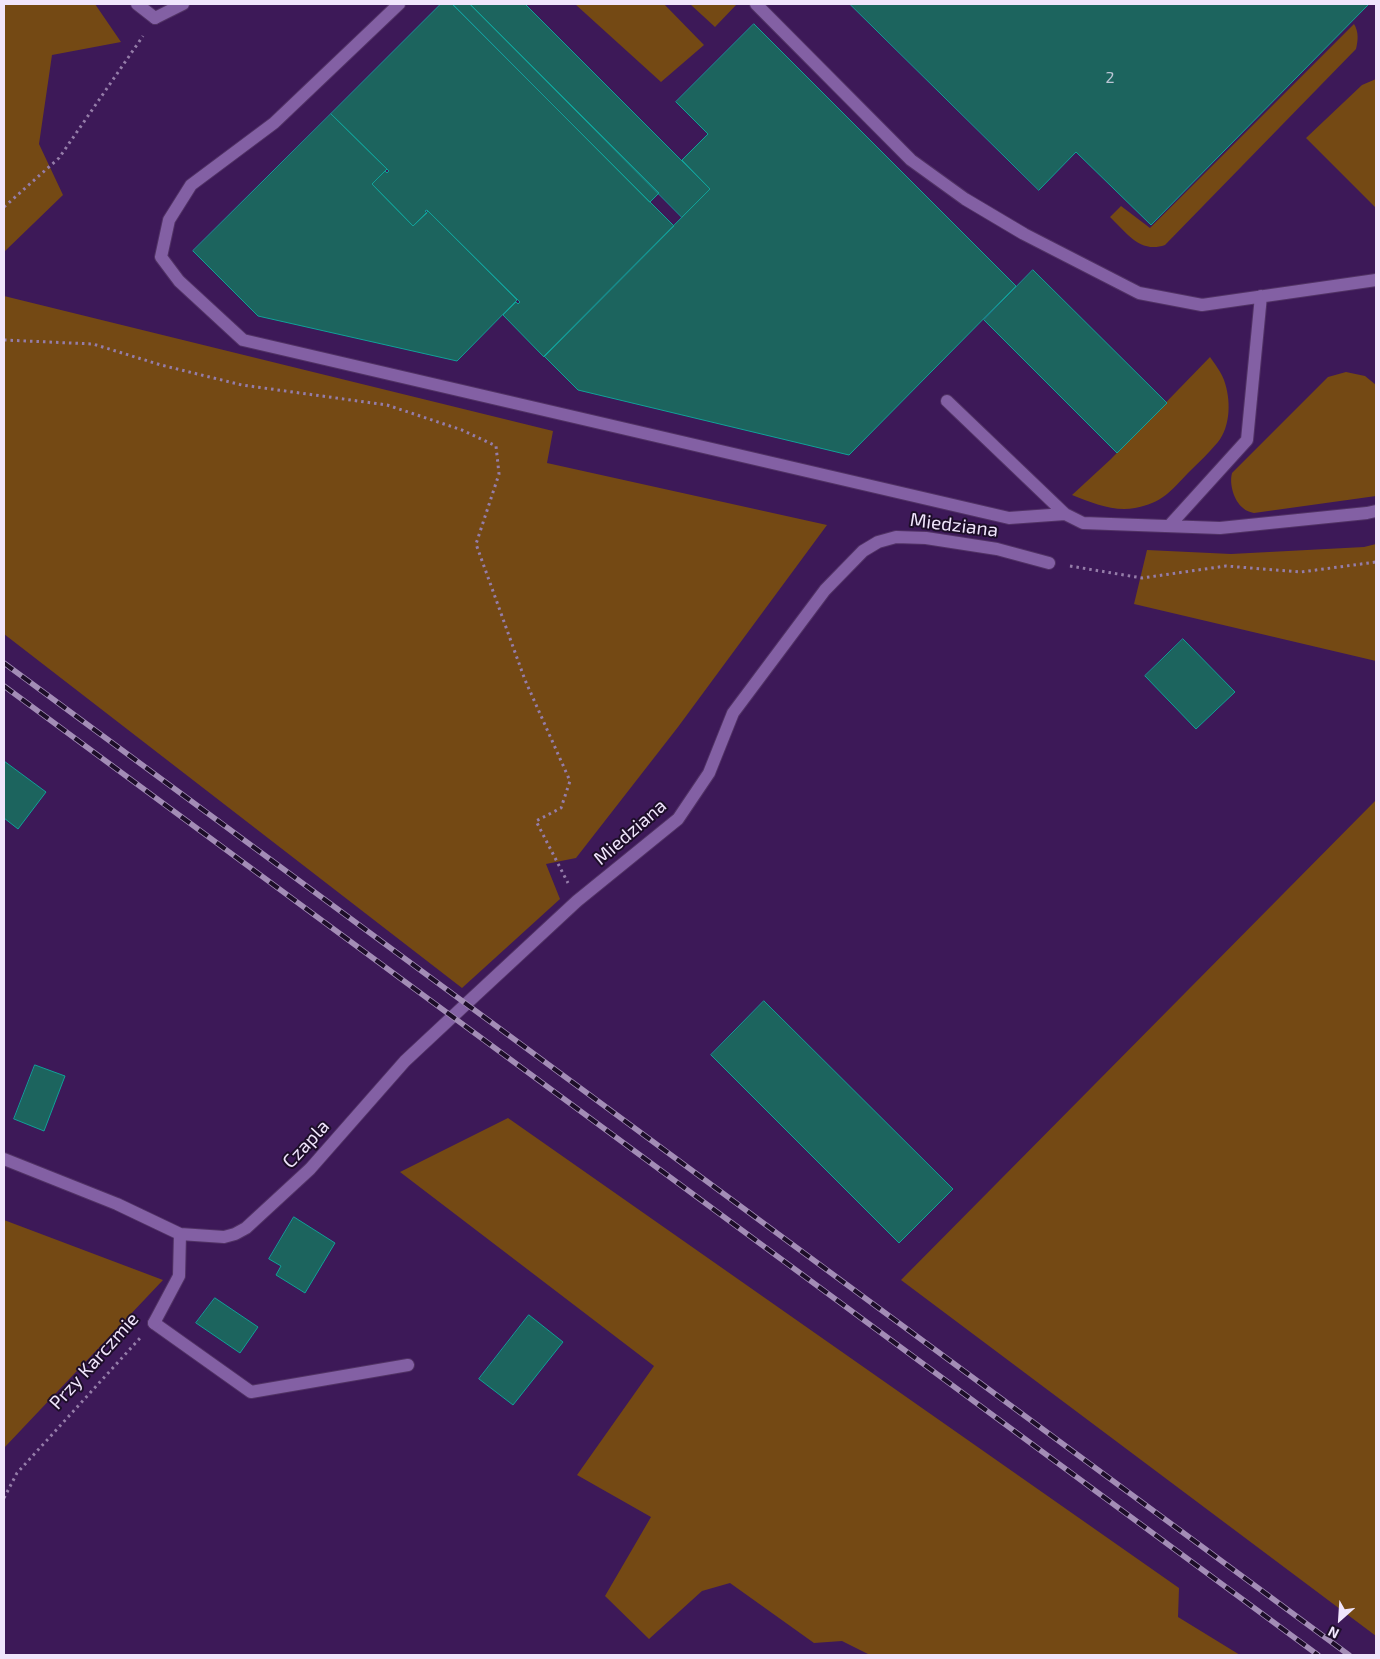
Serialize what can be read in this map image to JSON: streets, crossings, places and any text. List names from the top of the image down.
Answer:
{
  "streets": {
    "street": ["Miedziana", "Czapla", "Przy Karczmie"]
  },
  "crossings": [
    ["Miedziana", "Czapla"],
    ["Czapla", "Przy Karczmie"]
  ],
  "house_numbers": ["2"],
  "north": "bottom left"
}
